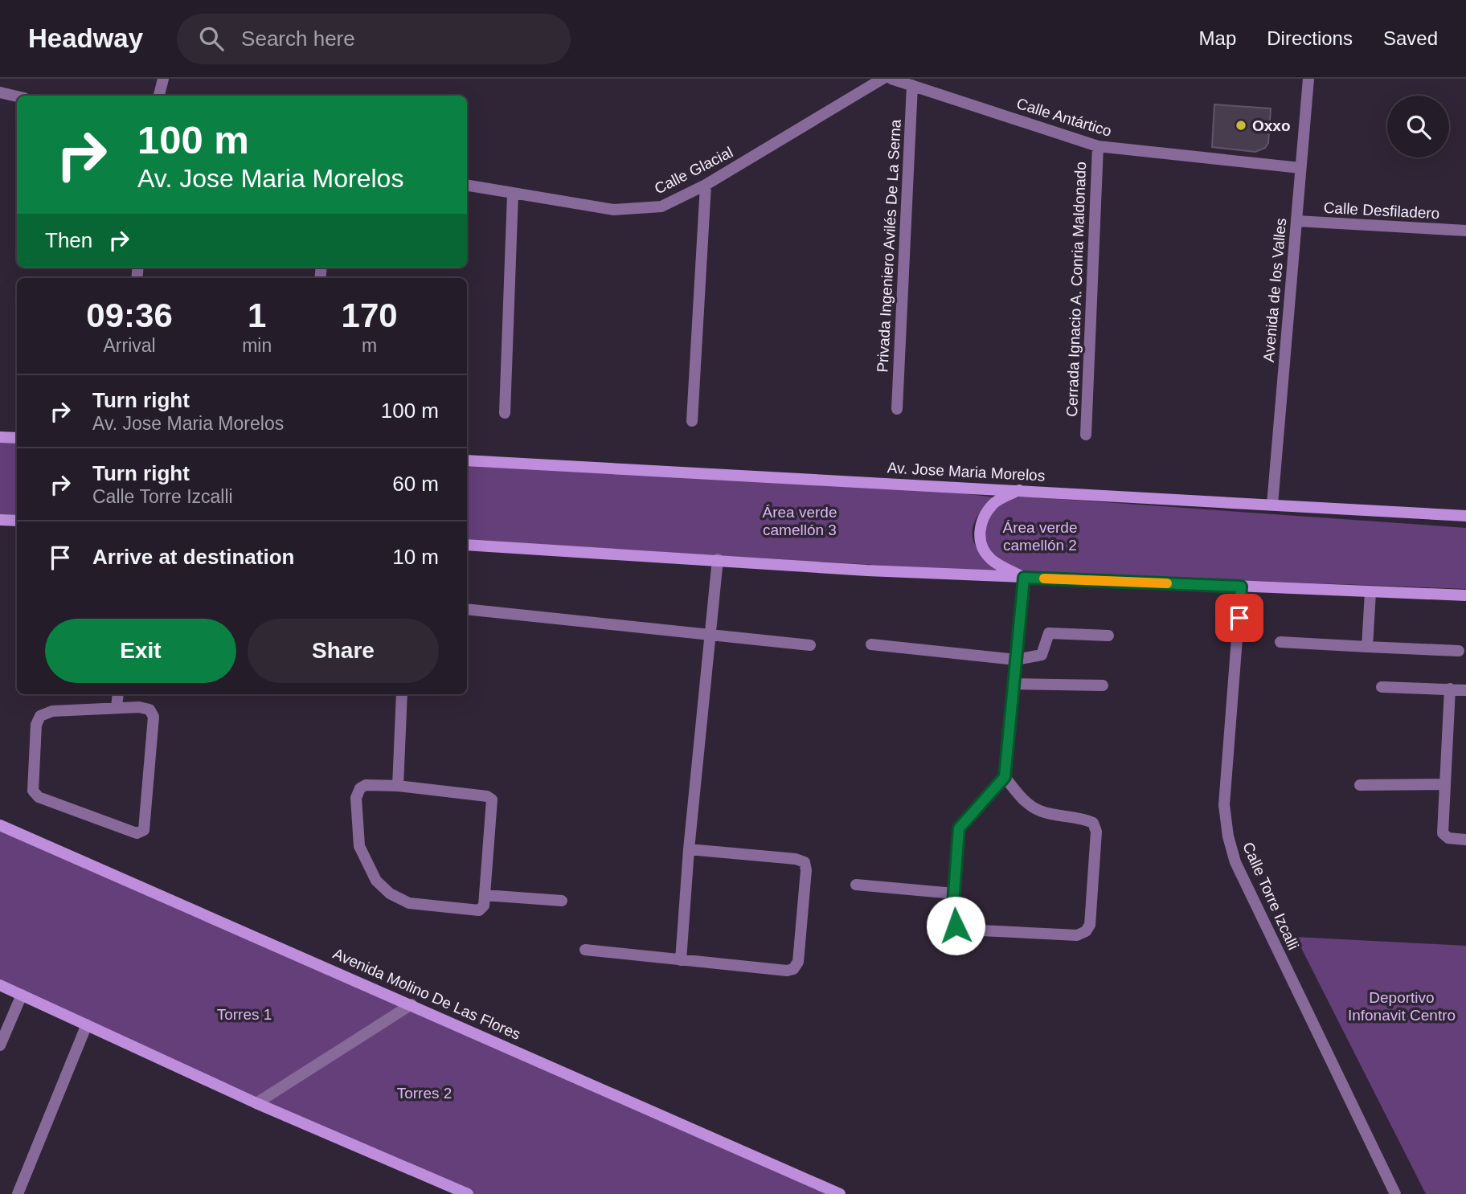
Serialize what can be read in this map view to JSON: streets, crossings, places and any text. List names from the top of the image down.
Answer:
{
  "streets": {
    "main road": ["Av. Jose Maria Morelos", "Avenida Molino De Las Flores"],
    "street": [
      "Calle Antártico",
      "Calle Glacial",
      "Calle Desfiladero",
      "Privada Ingeniero Avilés De La Serna",
      "Cerrada Ignacio A. Conria Maldonado",
      "Avenida de los Valles",
      "Calle Torre Izcalli"
    ]
  },
  "crossings": [
    ["Calle Antártico", "Privada Ingeniero Avilés De La Serna"],
    ["Calle Antártico", "Cerrada Ignacio A. Conria Maldonado"],
    ["Calle Antártico", "Avenida de los Valles"],
    ["Calle Desfiladero", "Avenida de los Valles"],
    ["Avenida de los Valles", "Av. Jose Maria Morelos"]
  ],
  "parks": [
    "Área verde camellón 3",
    "Área verde camellón 2",
    "Deportivo Infonavit Centro",
    "Torres 1",
    "Torres 2"
  ],
  "places": ["Oxxo"],
  "page": {
    "header": "Headway",
    "search": "Search here",
    "nav": ["Map", "Directions", "Saved"],
    "turn": ["100 m", "Av. Jose Maria Morelos"],
    "then": "Then",
    "eta": [
      "09:36",
      "Arrival",
      "1",
      "min",
      "170",
      "m"
    ],
    "list": [
      {
        "name": "Turn right",
        "note": "Av. Jose Maria Morelos",
        "value": "100 m"
      },
      {
        "name": "Turn right",
        "note": "Calle Torre Izcalli",
        "value": "60 m"
      },
      {
        "name": "Arrive at destination",
        "value": "10 m"
      }
    ],
    "buttons": ["Exit", "Share"]
  }
}
